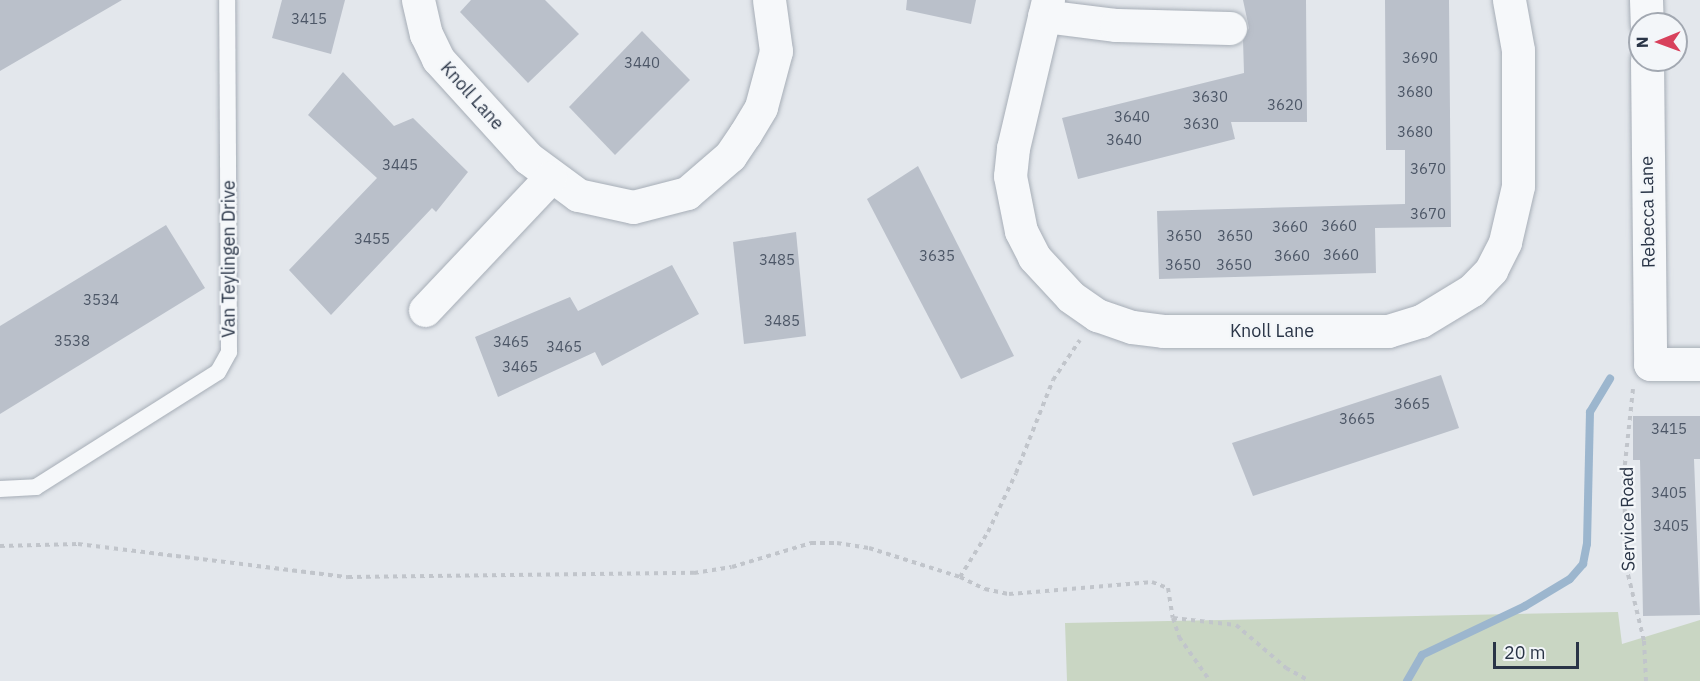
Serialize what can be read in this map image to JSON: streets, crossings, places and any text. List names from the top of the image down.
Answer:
{
  "streets": {
    "street": ["Knoll Lane", "Rebecca Lane"],
    "lane": ["Van Teylingen Drive"],
    "path": ["Service Road"]
  },
  "crossings": [
    ["Rebecca Lane", "Service Road"]
  ],
  "house_numbers": [
    "3415",
    "3690",
    "3440",
    "3680",
    "3630",
    "3620",
    "3640",
    "3630",
    "3680",
    "3640",
    "3445",
    "3670",
    "3670",
    "3660",
    "3660",
    "3650",
    "3650",
    "3455",
    "3660",
    "3635",
    "3660",
    "3485",
    "3650",
    "3650",
    "3534",
    "3485",
    "3538",
    "3465",
    "3465",
    "3465",
    "3665",
    "3665",
    "3415",
    "3405",
    "3405"
  ],
  "scale_bar": "20 m",
  "north": "left"
}
